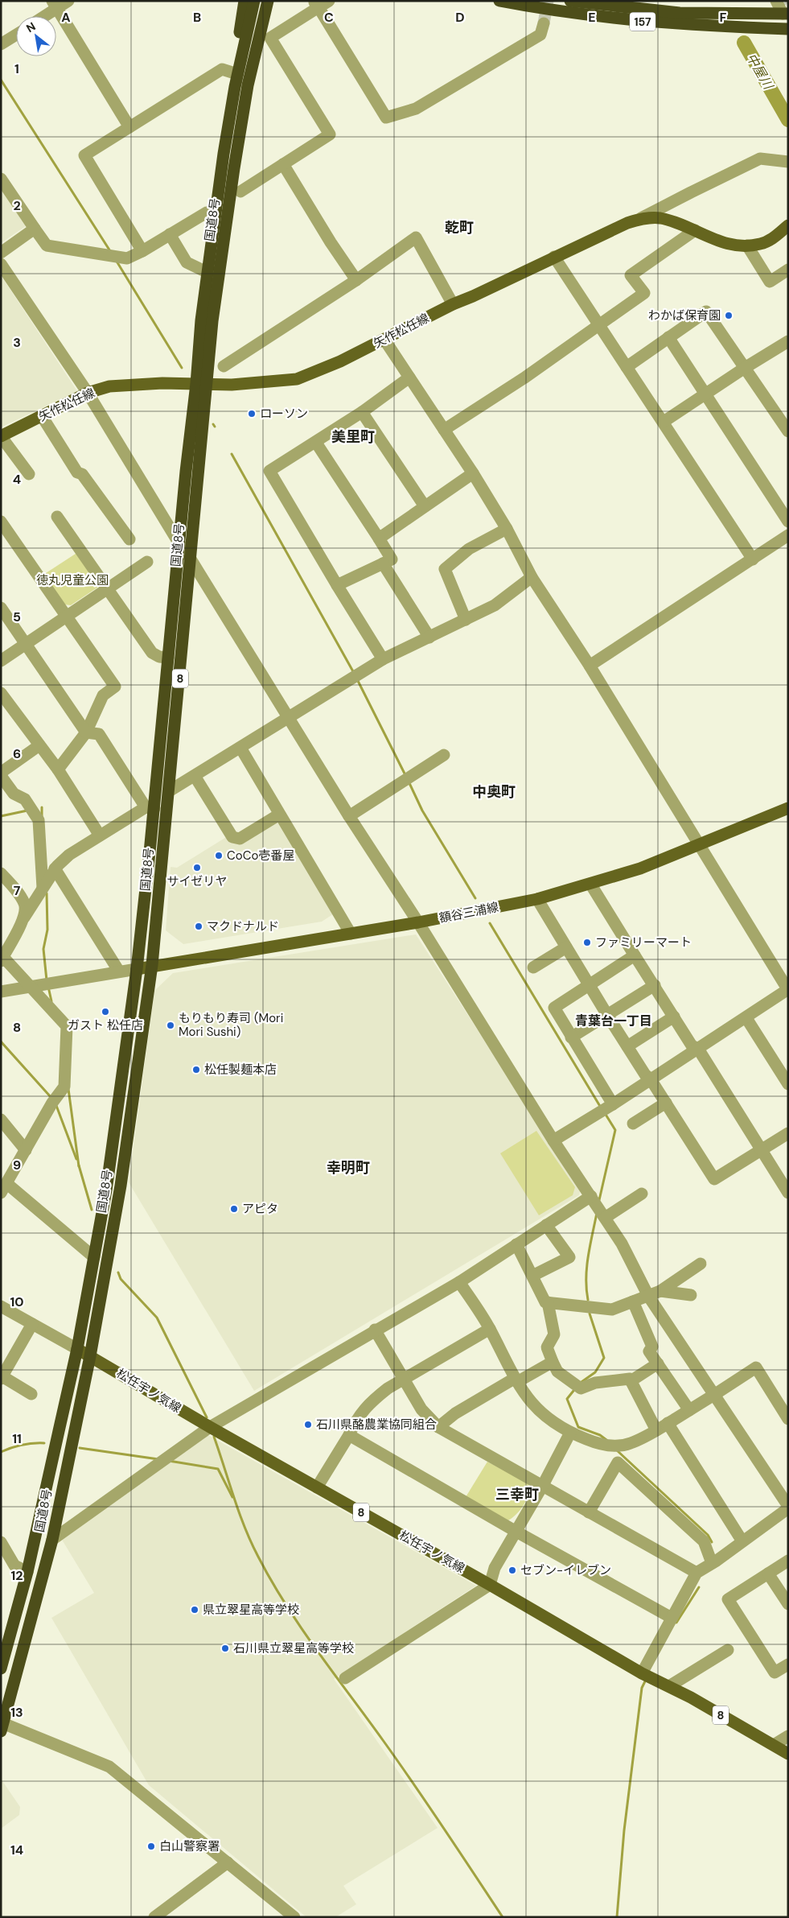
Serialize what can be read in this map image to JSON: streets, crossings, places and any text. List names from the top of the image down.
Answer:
{
  "streets": {
    "highway": ["157", "国道8号", "8"],
    "main road": ["矢作松任線", "額谷三浦線", "松任宇ノ気線"]
  },
  "crossings": [
    ["国道8号", "矢作松任線"],
    ["国道8号", "額谷三浦線"],
    ["国道8号", "松任宇ノ気線"]
  ],
  "districts": [
    "乾町",
    "美里町",
    "中奥町",
    "青葉台一丁目",
    "幸明町",
    "三幸町"
  ],
  "water": ["中屋川"],
  "parks": ["徳丸児童公園"],
  "places": [
    "わかば保育園",
    "ローソン",
    "CoCo壱番屋",
    "サイゼリヤ",
    "マクドナルド",
    "ファミリーマート",
    "ガスト 松任店",
    "もりもり寿司 (Mori Mori Sushi)",
    "松任製麺本店",
    "アピタ",
    "石川県酪農業協同組合",
    "セブン-イレブン",
    "県立翠星高等学校",
    "石川県立翠星高等学校",
    "白山警察署"
  ],
  "north": "top left",
  "grid": {
    "columns": [
      "A",
      "B",
      "C",
      "D",
      "E",
      "F"
    ],
    "rows": [
      "1",
      "2",
      "3",
      "4",
      "5",
      "6",
      "7",
      "8",
      "9",
      "10",
      "11",
      "12",
      "13",
      "14"
    ]
  }
}
